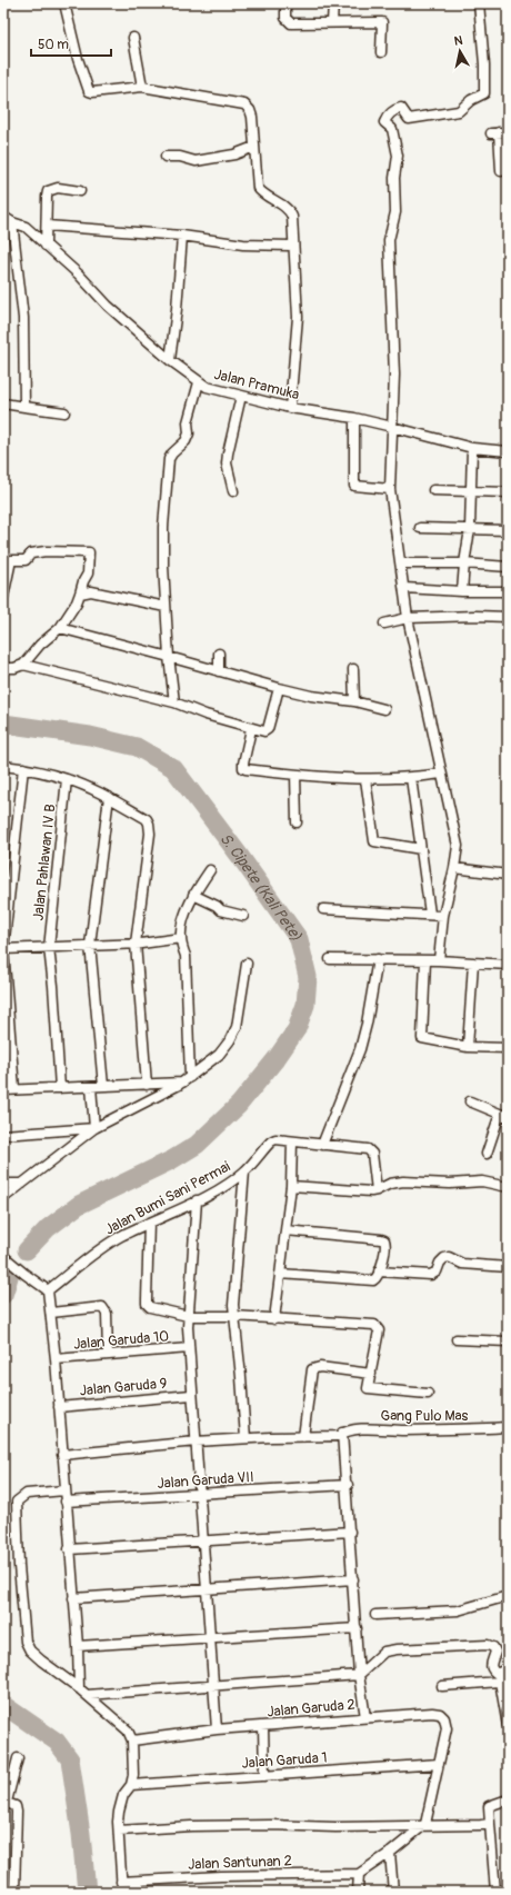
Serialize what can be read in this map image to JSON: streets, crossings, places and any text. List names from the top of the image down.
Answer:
{
  "streets": {
    "street": [
      "Jalan Pramuka",
      "Jalan Pahlawan IV B",
      "Jalan Bumi Sani Permai",
      "Jalan Garuda 10",
      "Jalan Garuda 9",
      "Gang Pulo Mas",
      "Jalan Garuda VII",
      "Jalan Garuda 2",
      "Jalan Garuda 1",
      "Jalan Santunan 2"
    ]
  },
  "crossings": [
    ["Jalan Garuda 2", "Jalan Garuda 1"]
  ],
  "water": ["S. Cipete (Kali Pete)"],
  "scale_bar": "50 m",
  "north": "top"
}
